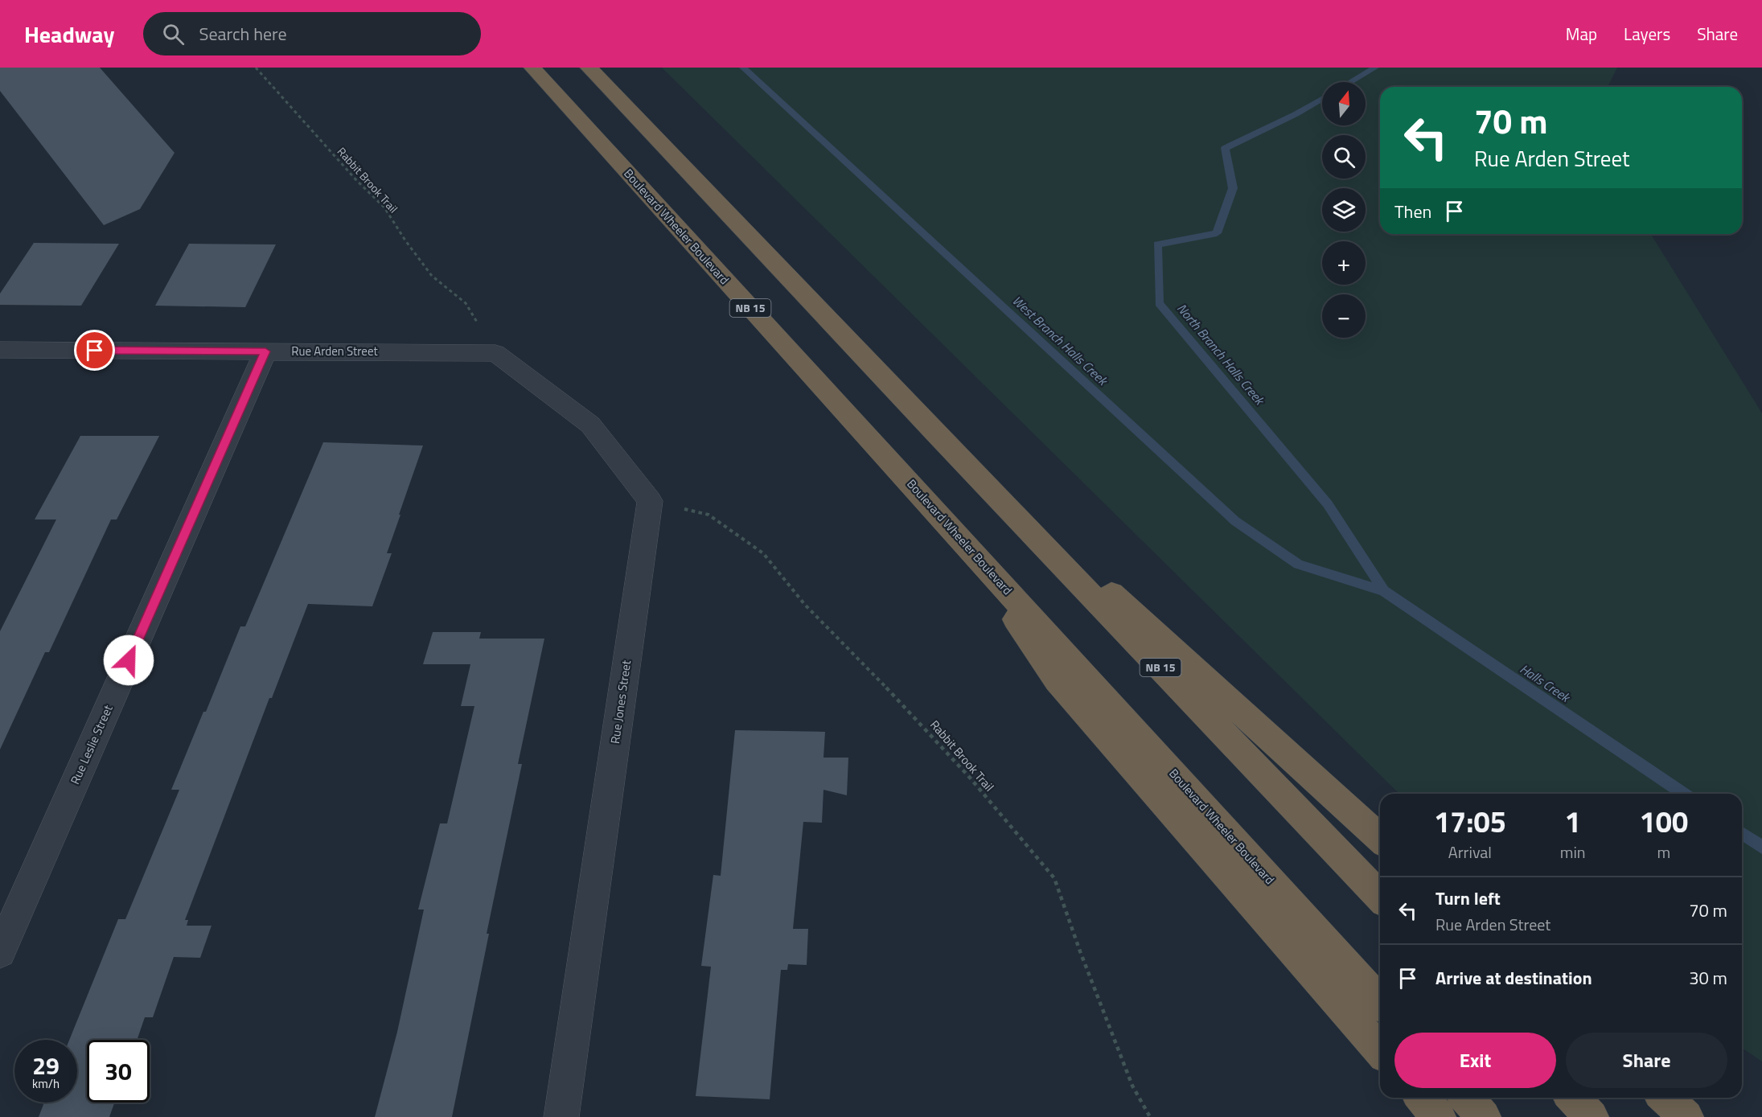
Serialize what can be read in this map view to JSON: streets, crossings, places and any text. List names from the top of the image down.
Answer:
{
  "streets": {
    "highway": ["Boulevard Wheeler Boulevard", "NB 15"],
    "street": ["Rue Arden Street", "Rue Jones Street", "Rue Leslie Street"],
    "path": ["Rabbit Brook Trail"]
  },
  "crossings": [
    ["Rabbit Brook Trail", "Rue Arden Street"],
    ["Rabbit Brook Trail", "Rue Jones Street"],
    ["Rue Arden Street", "Rue Leslie Street"]
  ],
  "water": ["West Branch Halls Creek", "North Branch Halls Creek", "Halls Creek"],
  "north": "top",
  "page": {
    "header": "Headway",
    "search": "Search here",
    "nav": ["Map", "Layers", "Share"],
    "map_buttons": ["+", "−"],
    "turn": ["70 m", "Rue Arden Street"],
    "then": "Then",
    "eta": [
      "17:05",
      "Arrival",
      "1",
      "min",
      "100",
      "m"
    ],
    "list": [
      {
        "name": "Turn left",
        "note": "Rue Arden Street",
        "value": "70 m"
      },
      {
        "name": "Arrive at destination",
        "value": "30 m"
      }
    ],
    "buttons": ["Exit", "Share"],
    "speed": "29 km/h",
    "limit": "30"
  }
}
